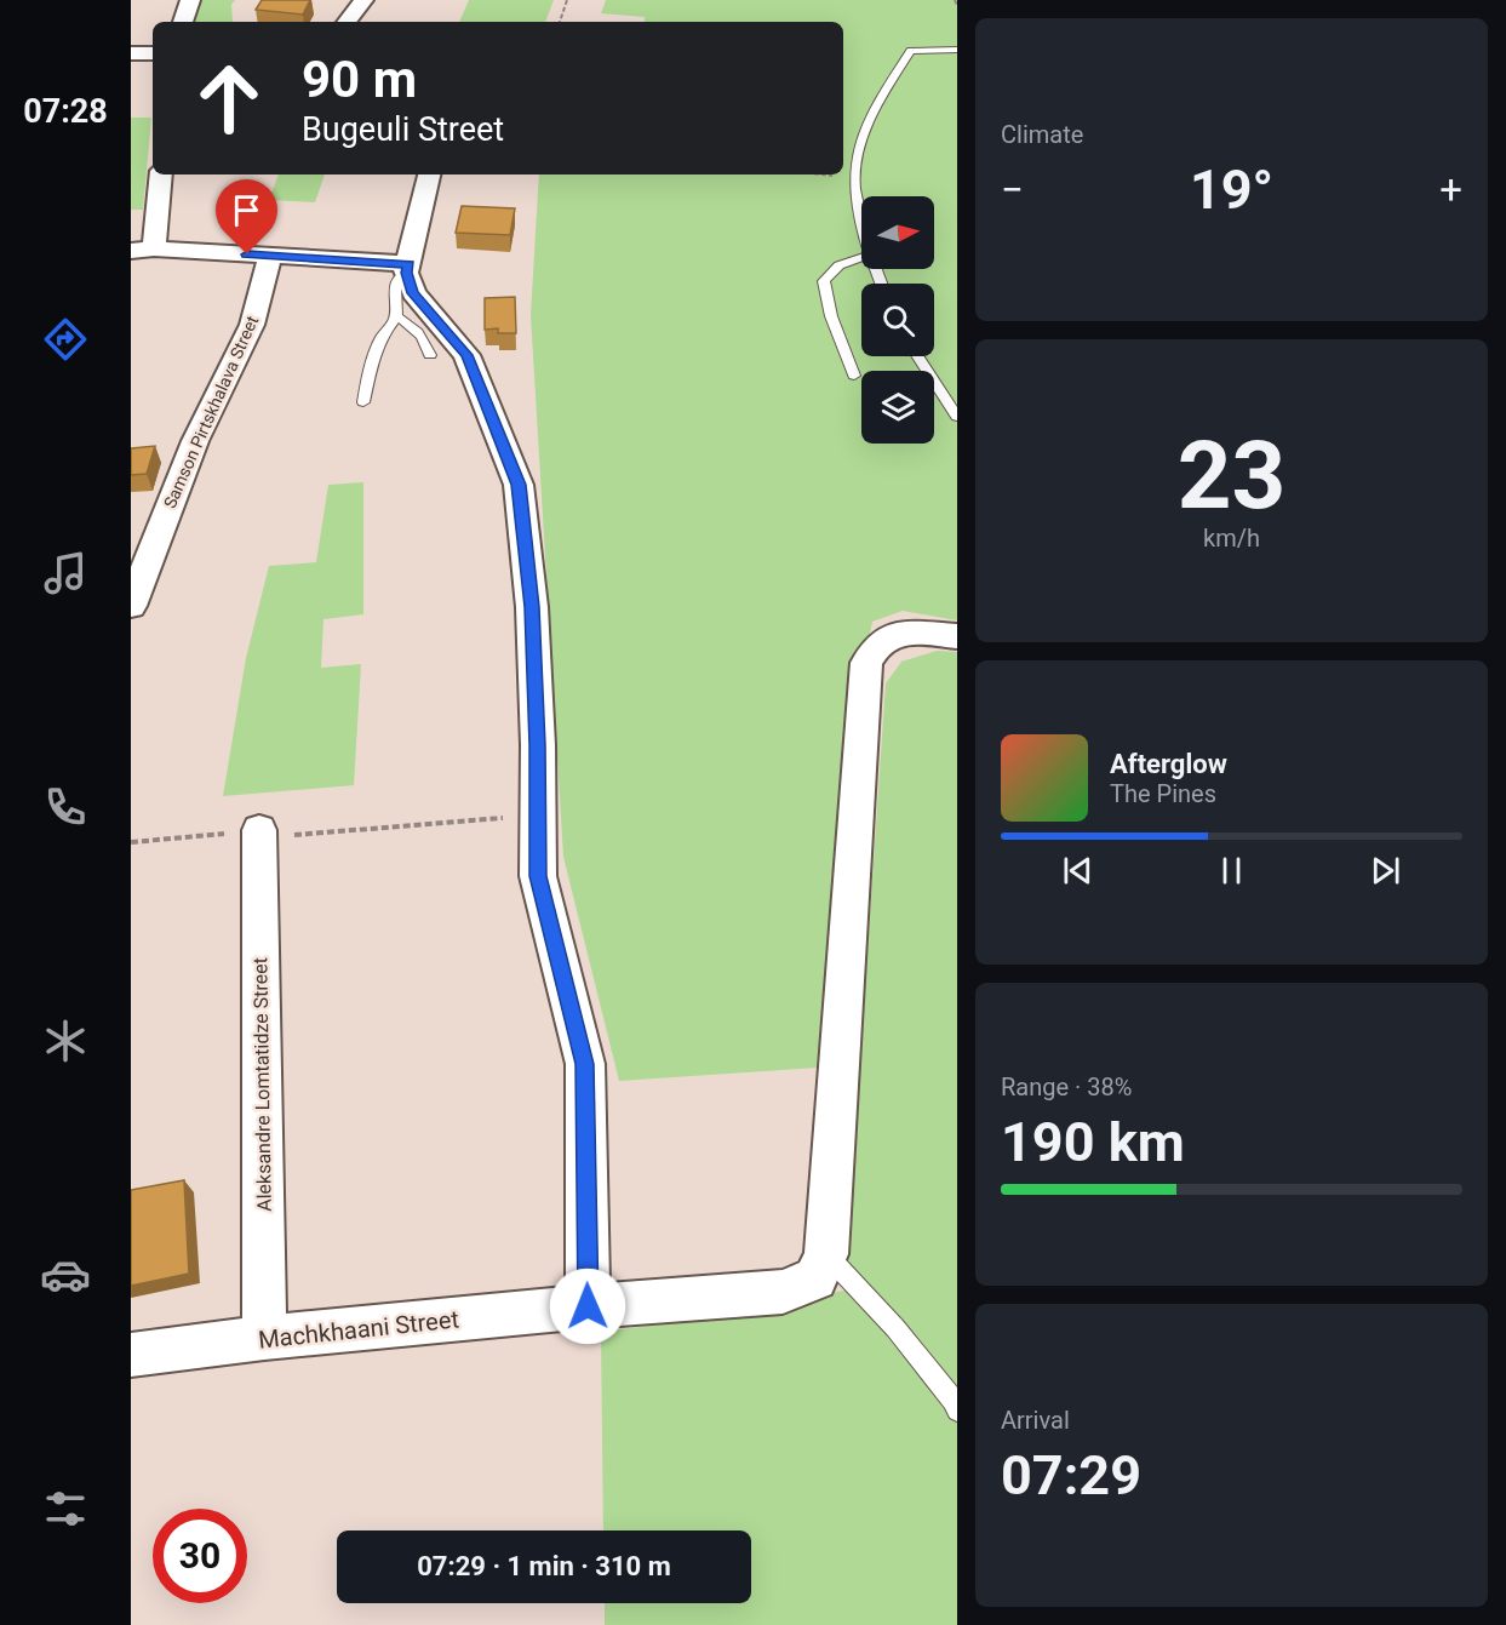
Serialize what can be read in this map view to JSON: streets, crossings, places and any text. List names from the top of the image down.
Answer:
{
  "streets": {
    "street": ["Samson Pirtskhalava Street", "Aleksandre Lomtatidze Street", "Machkhaani Street"]
  },
  "crossings": [
    ["Aleksandre Lomtatidze Street", "Machkhaani Street"]
  ],
  "north": "right",
  "page": {
    "tabs": "07:28",
    "tile": [
      "Climate",
      ["23", "km/h"],
      ["Range · 38%", "190 km"],
      ["Arrival", "07:29"]
    ],
    "turn": ["90 m", "Bugeuli Street"],
    "heat": ["−", "19°", "+"],
    "song": ["Afterglow", "The Pines"],
    "limit": "30",
    "trip": "07:29 · 1 min · 310 m"
  }
}
